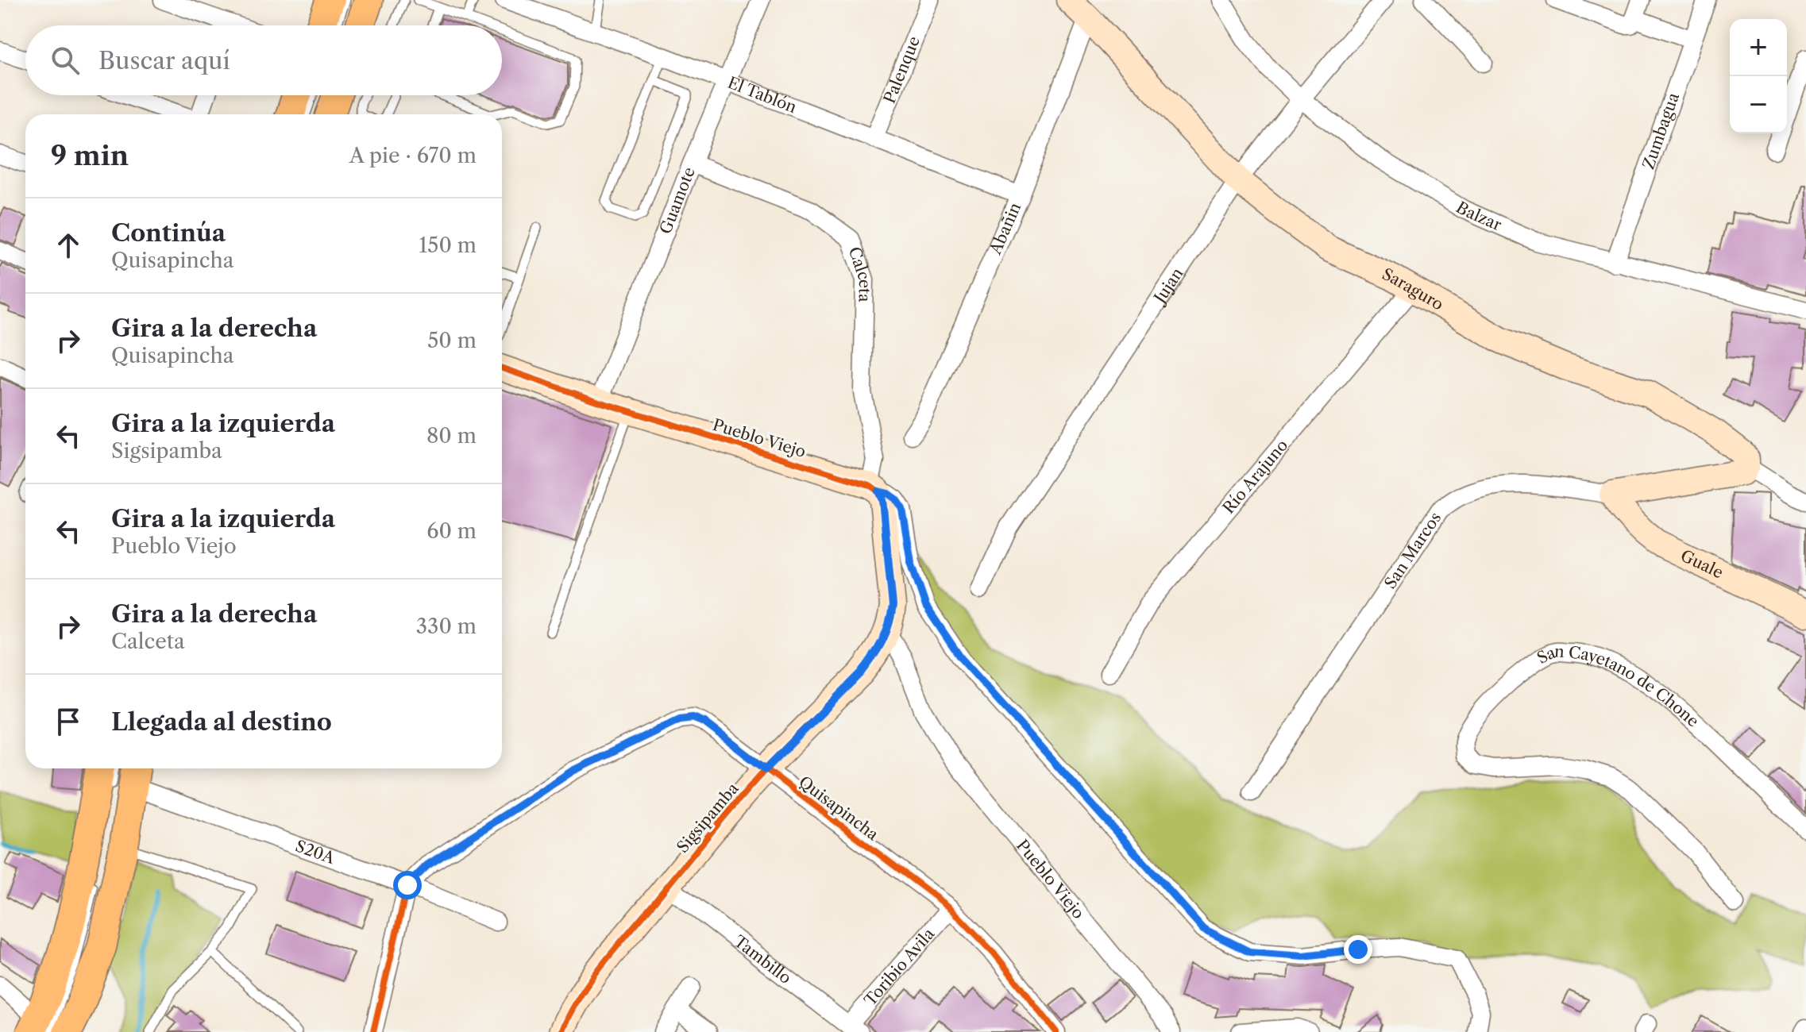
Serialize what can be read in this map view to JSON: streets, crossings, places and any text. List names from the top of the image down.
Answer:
{
  "streets": {
    "street": [
      "Palenque",
      "El Tablón",
      "Zumbagua",
      "Guamote",
      "Balzar",
      "Abañin",
      "Calceta",
      "Jujan",
      "Saraguro",
      "Pueblo Viejo",
      "Río Arajuno",
      "San Marcos",
      "Guale",
      "San Cayetano de Chone",
      "Quisapincha",
      "Sigsipamba",
      "S20A",
      "Tambillo",
      "Toribio Avila"
    ]
  },
  "crossings": [
    ["Palenque", "El Tablón"],
    ["El Tablón", "Guamote"],
    ["El Tablón", "Abañin"],
    ["Zumbagua", "Balzar"],
    ["Guamote", "Calceta"],
    ["Guamote", "Pueblo Viejo"],
    ["Balzar", "Jujan"],
    ["Abañin", "Saraguro"],
    ["Calceta", "Pueblo Viejo"],
    ["Jujan", "Saraguro"],
    ["Saraguro", "Río Arajuno"],
    ["Saraguro", "San Marcos"],
    ["Pueblo Viejo", "Sigsipamba"],
    ["San Marcos", "Guale"],
    ["Quisapincha", "Sigsipamba"],
    ["Quisapincha", "S20A"],
    ["Quisapincha", "Toribio Avila"],
    ["Sigsipamba", "Tambillo"],
    ["Tambillo", "Toribio Avila"]
  ],
  "page": {
    "map_buttons": ["+", "−"],
    "search": "Buscar aquí",
    "heading": ["9 min", "A pie · 670 m"],
    "list": [
      ["Continúa", "Quisapincha", "150 m"],
      ["Gira a la derecha", "Quisapincha", "50 m"],
      ["Gira a la izquierda", "Sigsipamba", "80 m"],
      ["Gira a la izquierda", "Pueblo Viejo", "60 m"],
      ["Gira a la derecha", "Calceta", "330 m"],
      "Llegada al destino"
    ]
  }
}
